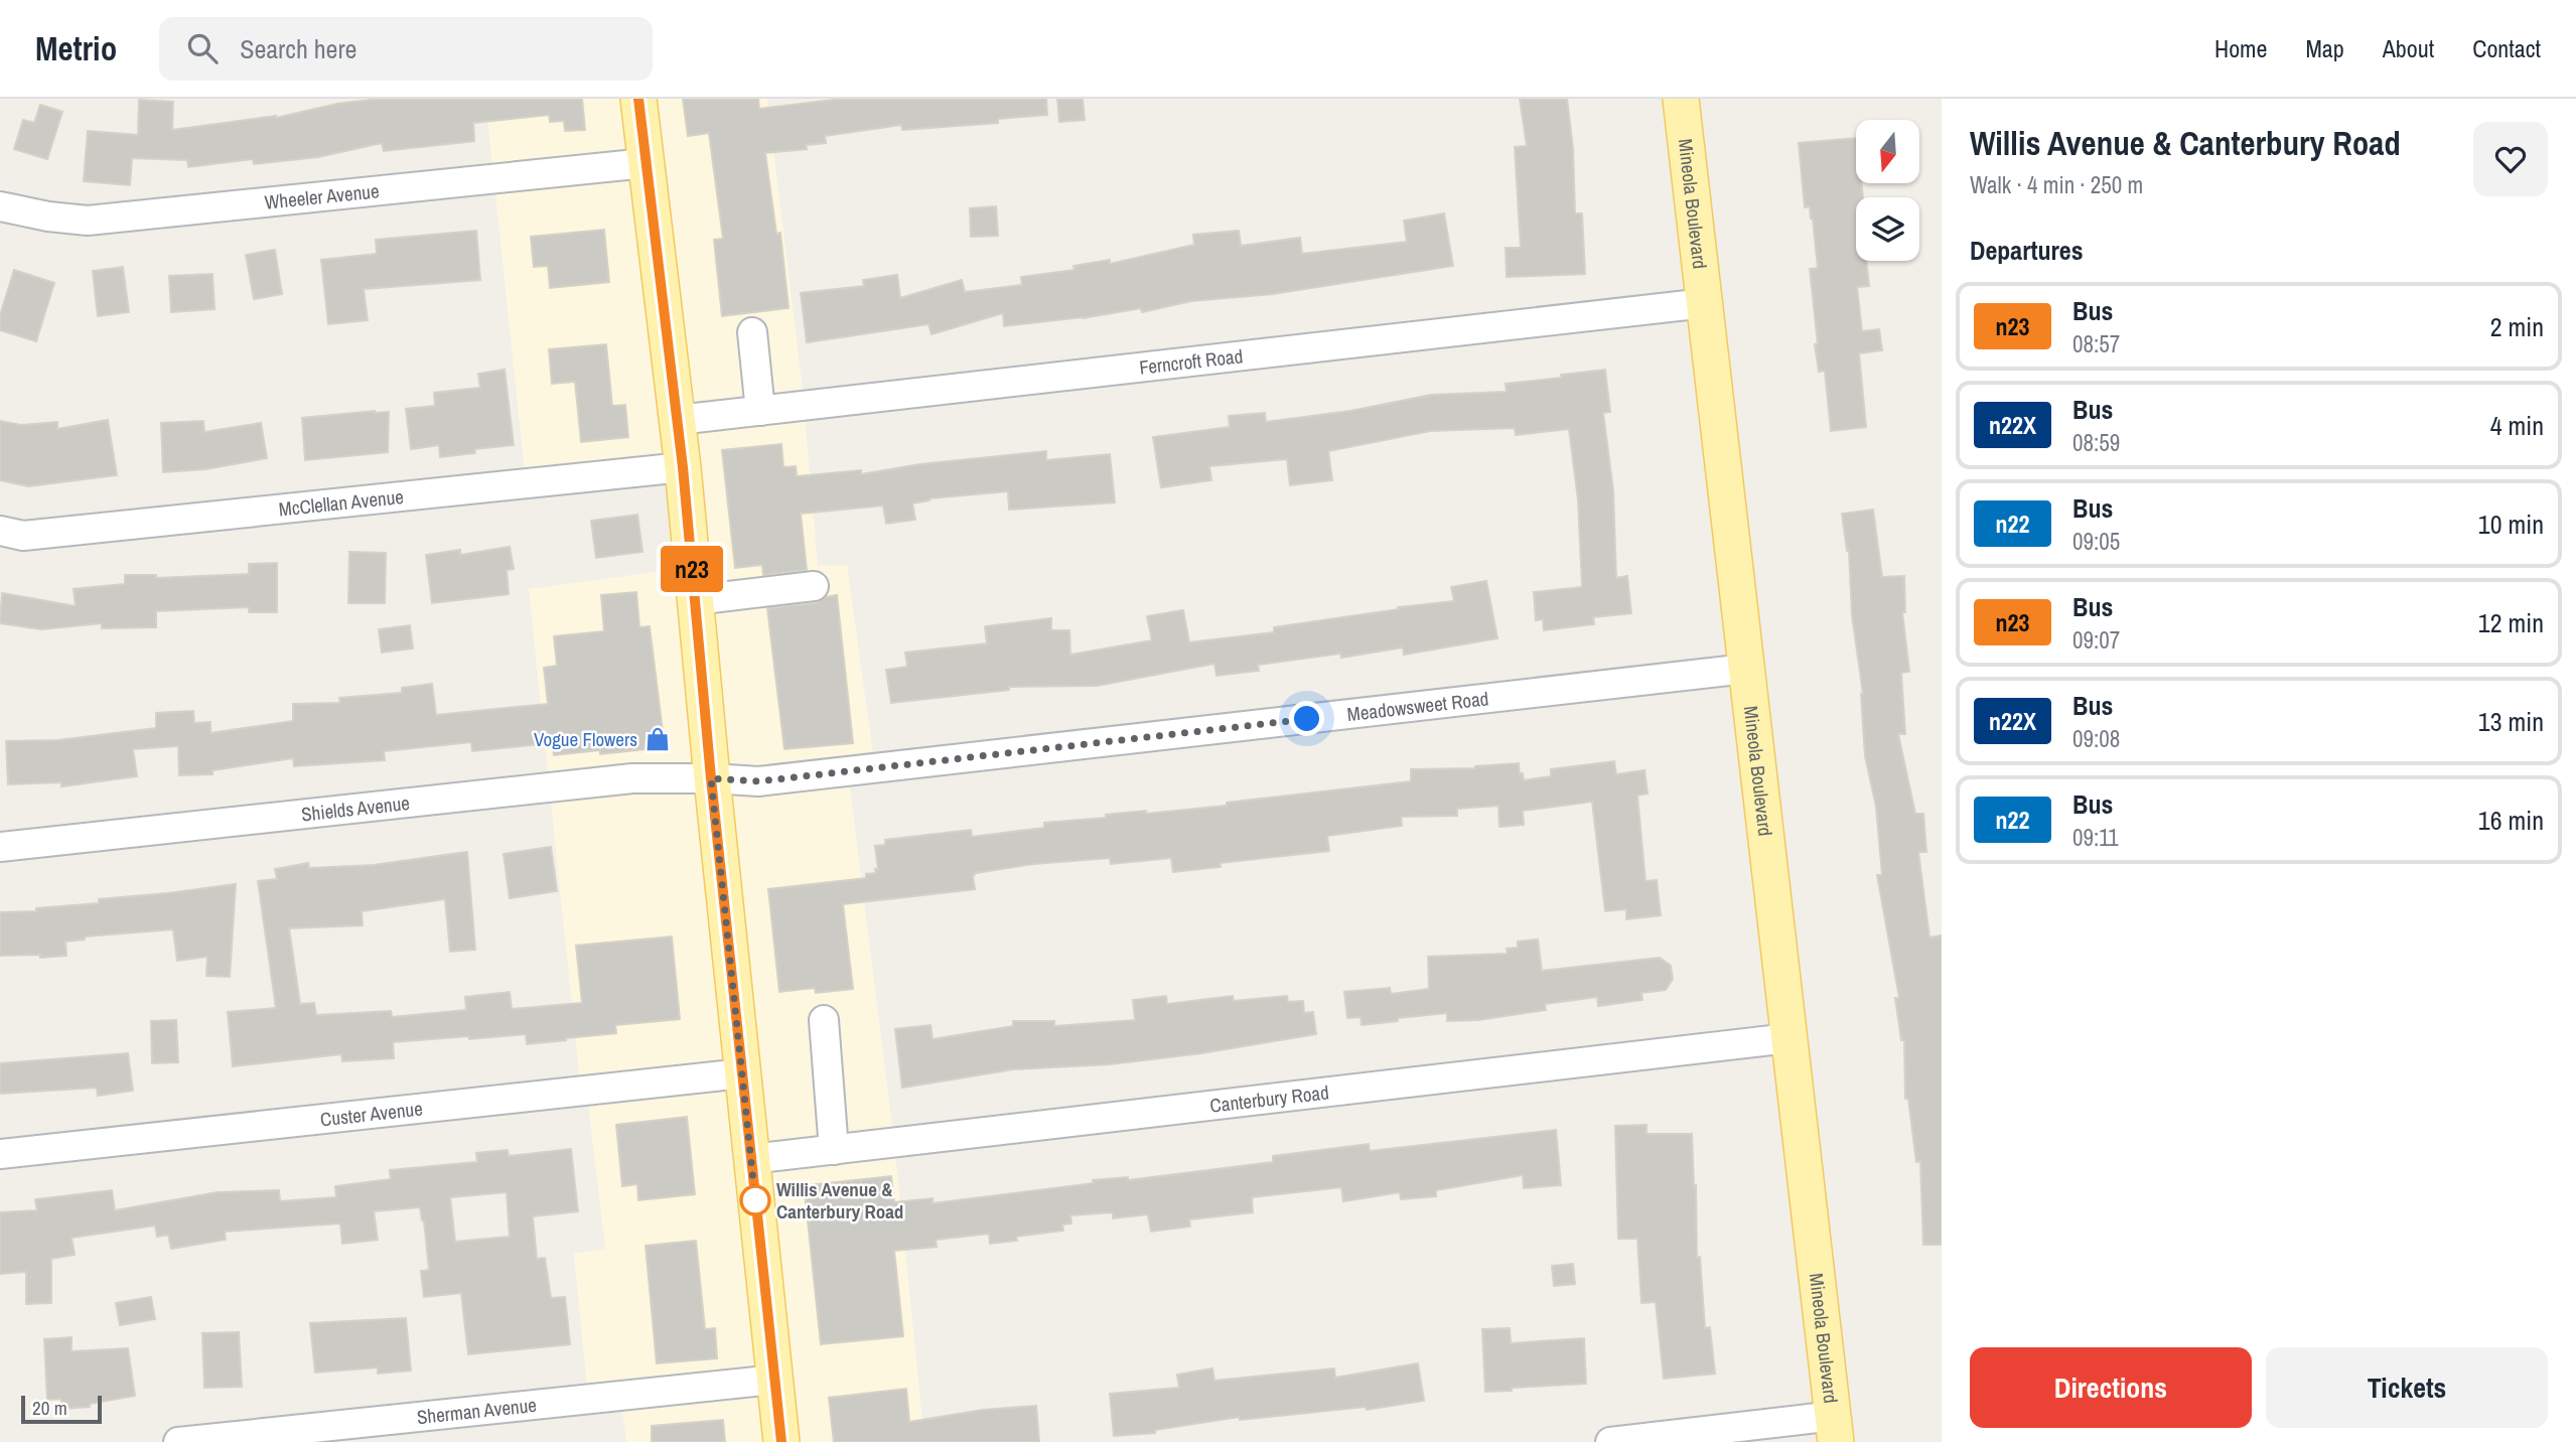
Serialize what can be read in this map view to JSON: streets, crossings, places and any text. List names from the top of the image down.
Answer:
{
  "streets": {
    "main road": ["Mineola Boulevard"],
    "street": [
      "Wheeler Avenue",
      "Ferncroft Road",
      "McClellan Avenue",
      "Meadowsweet Road",
      "Shields Avenue",
      "Canterbury Road",
      "Custer Avenue",
      "Sherman Avenue"
    ]
  },
  "crossings": [
    ["Mineola Boulevard", "Ferncroft Road"],
    ["Mineola Boulevard", "Meadowsweet Road"],
    ["Mineola Boulevard", "Canterbury Road"],
    ["Meadowsweet Road", "Shields Avenue"]
  ],
  "places": {
    "shop": ["Vogue Flowers"],
    "other": ["Willis Avenue & Canterbury Road"]
  },
  "lines": ["bus line n23"],
  "scale_bar": "20 m",
  "north": "bottom",
  "page": {
    "header": "Metrio",
    "search": "Search here",
    "nav": [
      "Home",
      "Map",
      "About",
      "Contact"
    ],
    "on_map": "n23",
    "heading": [
      ["Willis Avenue & Canterbury Road", "Walk · 4 min · 250 m"],
      "Departures"
    ],
    "list": [
      {
        "mark": "n23",
        "name": "Bus",
        "note": "08:57",
        "value": "2 min"
      },
      {
        "mark": "n22X",
        "name": "Bus",
        "note": "08:59",
        "value": "4 min"
      },
      {
        "mark": "n22",
        "name": "Bus",
        "note": "09:05",
        "value": "10 min"
      },
      {
        "mark": "n23",
        "name": "Bus",
        "note": "09:07",
        "value": "12 min"
      },
      {
        "mark": "n22X",
        "name": "Bus",
        "note": "09:08",
        "value": "13 min"
      },
      {
        "mark": "n22",
        "name": "Bus",
        "note": "09:11",
        "value": "16 min"
      }
    ],
    "buttons": ["Directions", "Tickets"],
    "scale": "20 m"
  }
}
